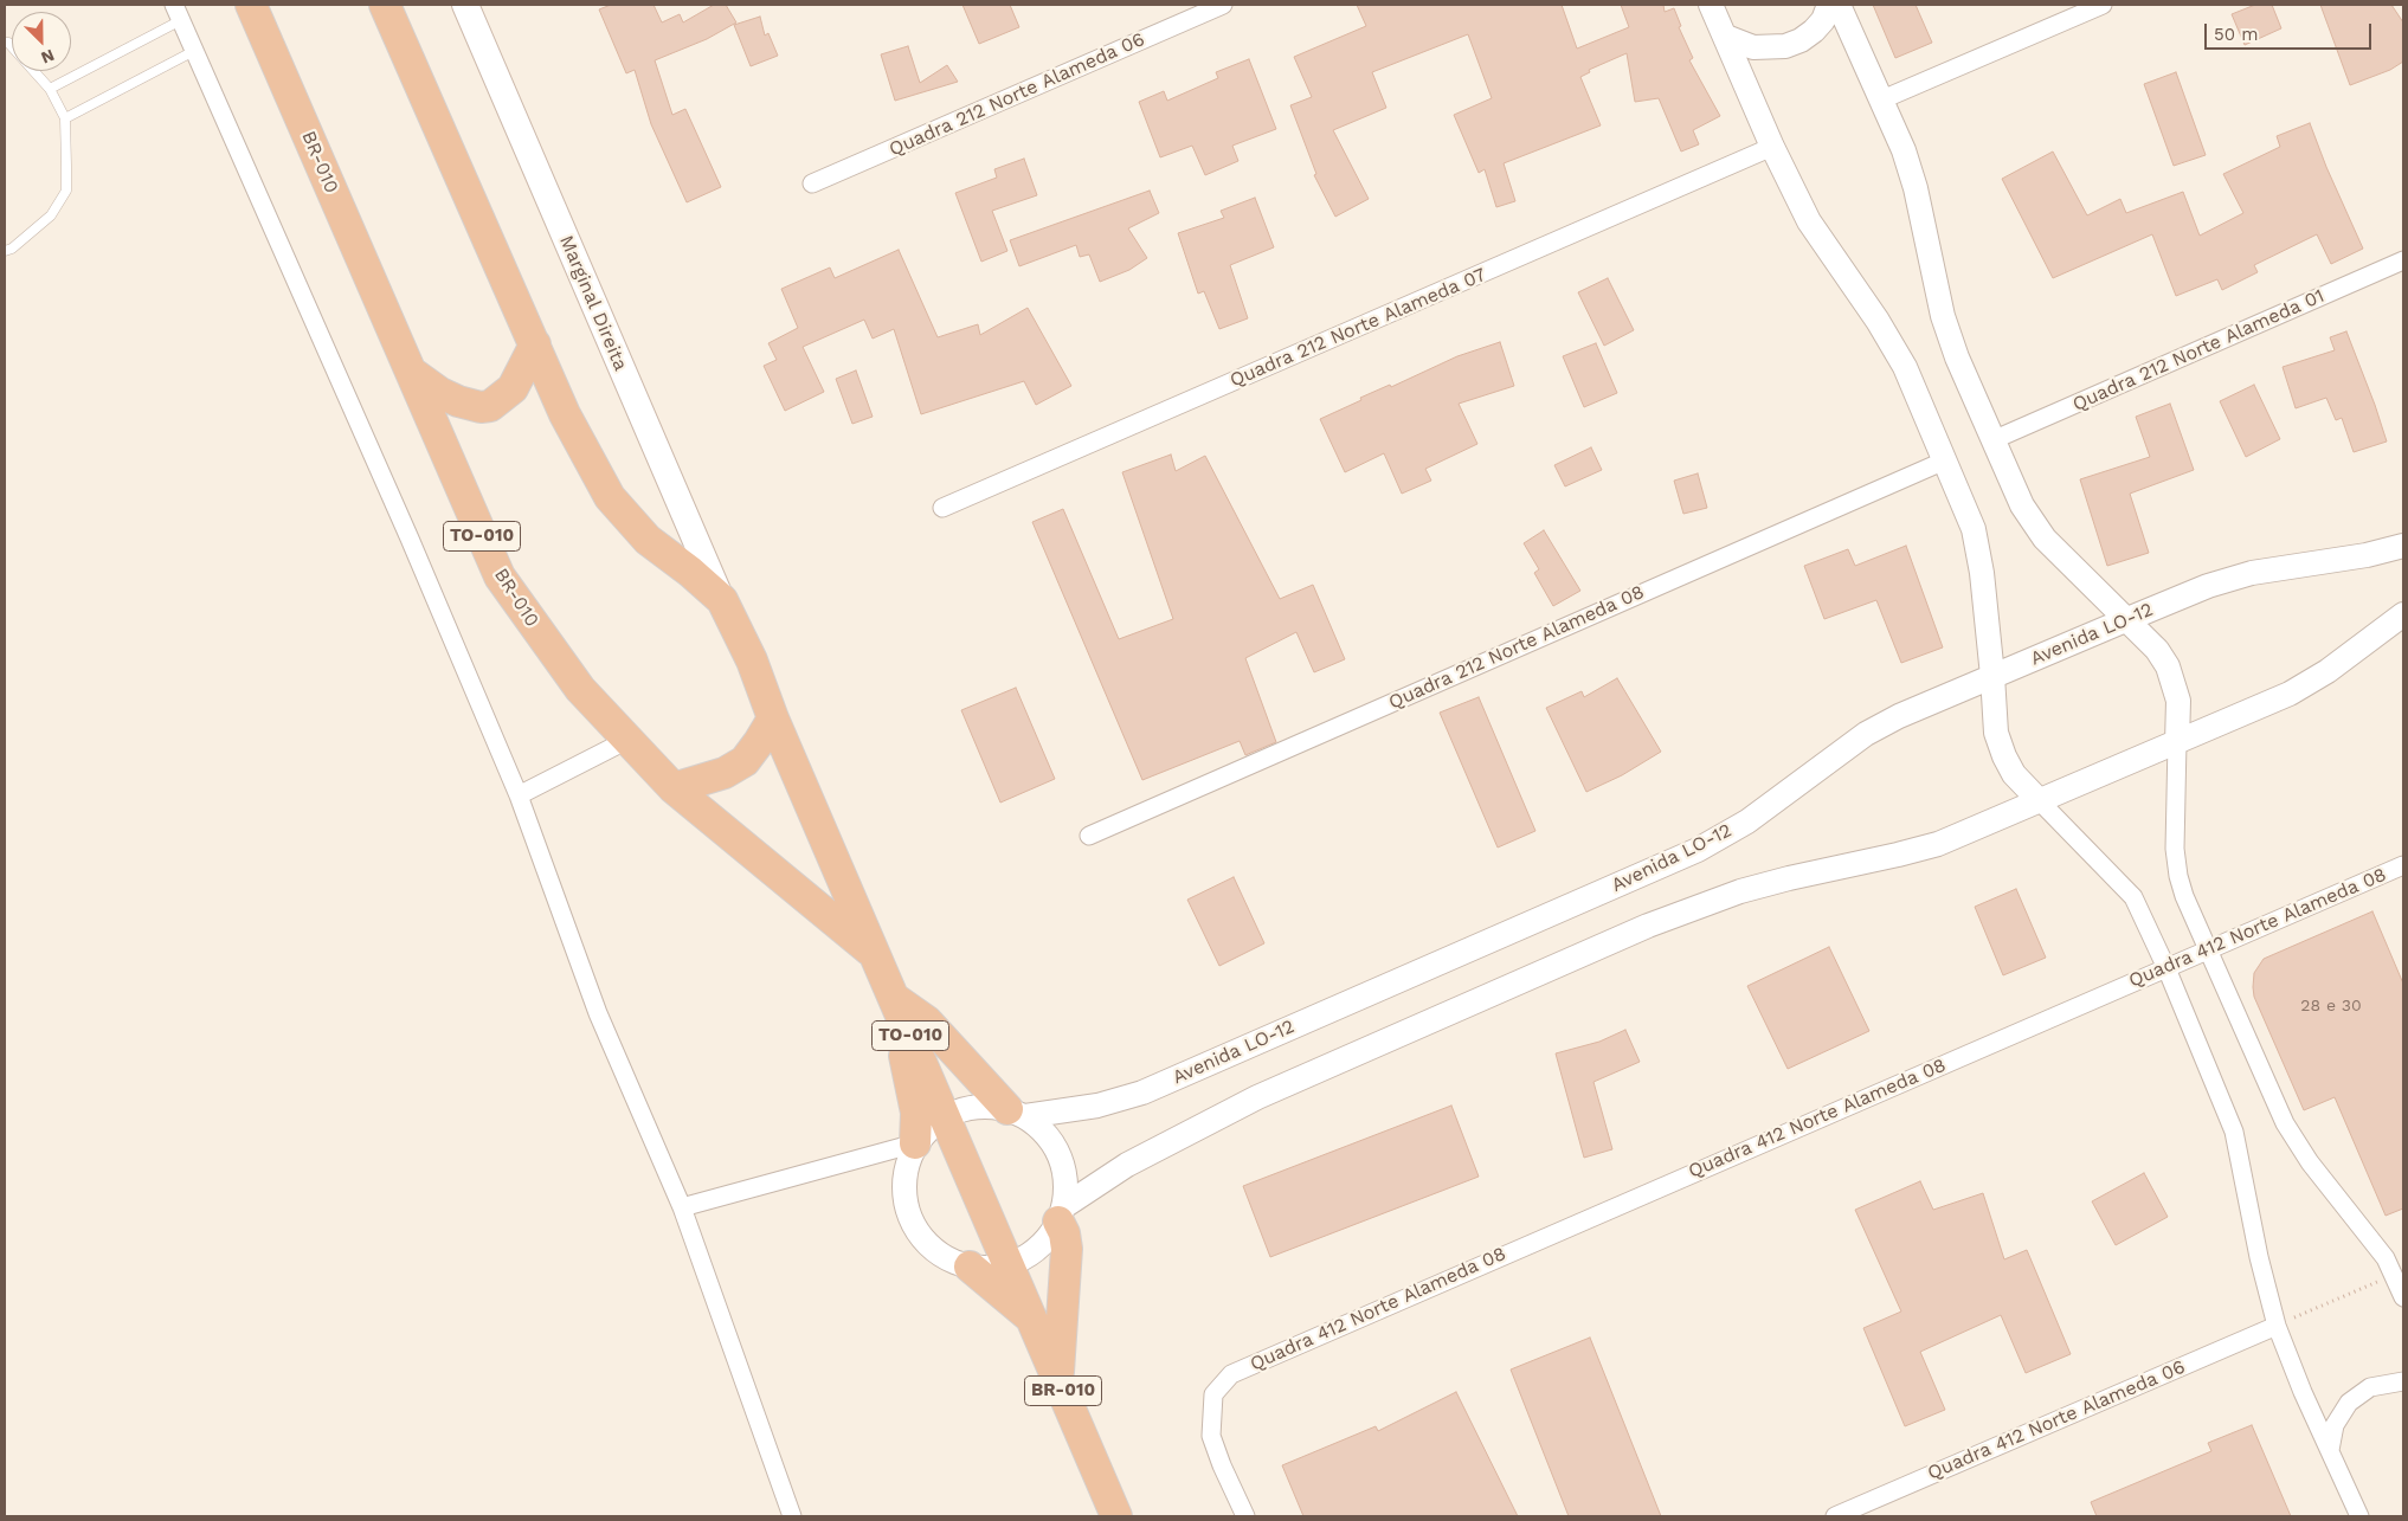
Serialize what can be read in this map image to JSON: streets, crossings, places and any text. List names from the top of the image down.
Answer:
{
  "streets": {
    "highway": ["BR-010", "TO-010"],
    "main road": ["Marginal Direita"],
    "street": [
      "Quadra 212 Norte Alameda 06",
      "Quadra 212 Norte Alameda 07",
      "Quadra 212 Norte Alameda 01",
      "Avenida LO-12",
      "Quadra 212 Norte Alameda 08",
      "Quadra 412 Norte Alameda 08",
      "Quadra 412 Norte Alameda 06"
    ]
  },
  "crossings": [
    ["BR-010", "TO-010"],
    ["Marginal Direita", "TO-010"],
    ["TO-010", "Avenida LO-12"]
  ],
  "house_numbers": ["28 e 30"],
  "scale_bar": "50 m",
  "north": "bottom right"
}
